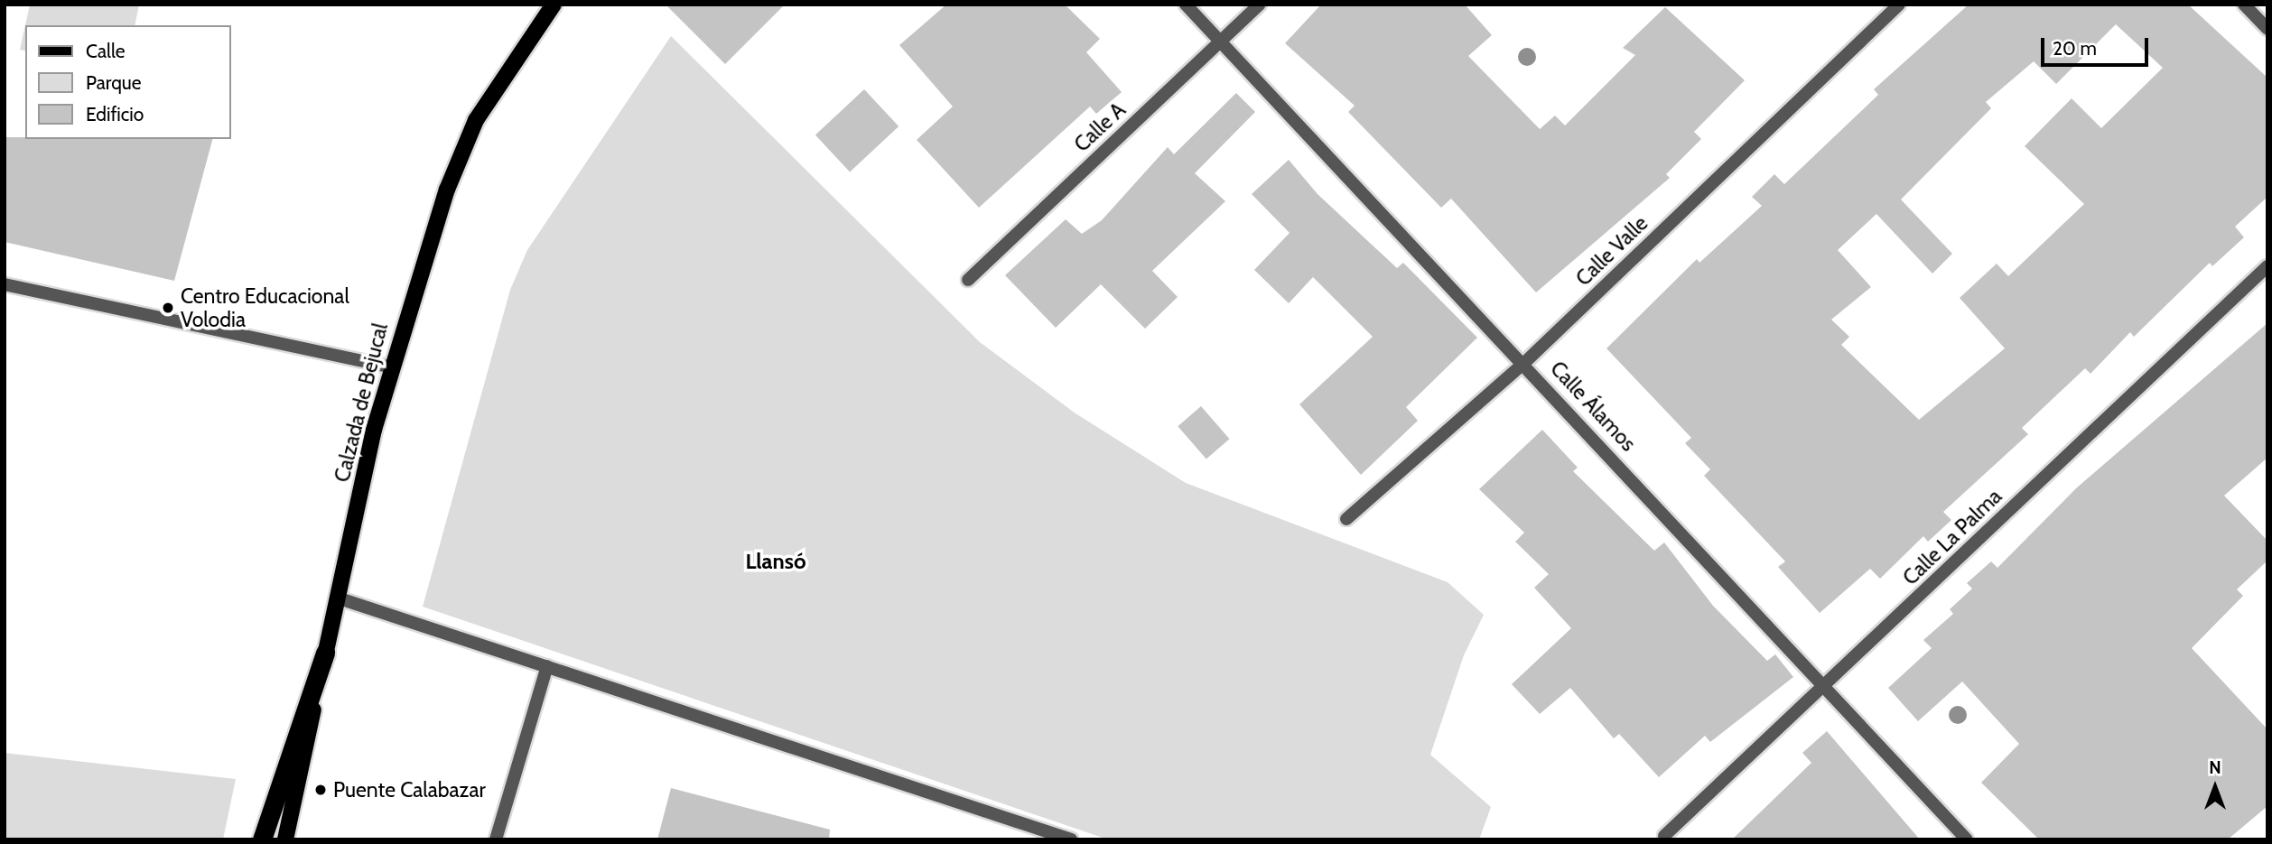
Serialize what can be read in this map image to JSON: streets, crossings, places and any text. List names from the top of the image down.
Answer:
{
  "streets": {
    "main road": ["Calzada de Bejucal"],
    "street": [
      "Calle A",
      "Calle Valle",
      "Calle Álamos",
      "Calle La Palma"
    ]
  },
  "crossings": [
    ["Calle A", "Calle Álamos"],
    ["Calle Valle", "Calle Álamos"],
    ["Calle Álamos", "Calle La Palma"]
  ],
  "districts": ["Llansó"],
  "places": ["Centro Educacional Volodia", "Puente Calabazar"],
  "legend": ["Calle", "Parque", "Edificio"],
  "scale_bar": "20 m",
  "north": "top"
}
